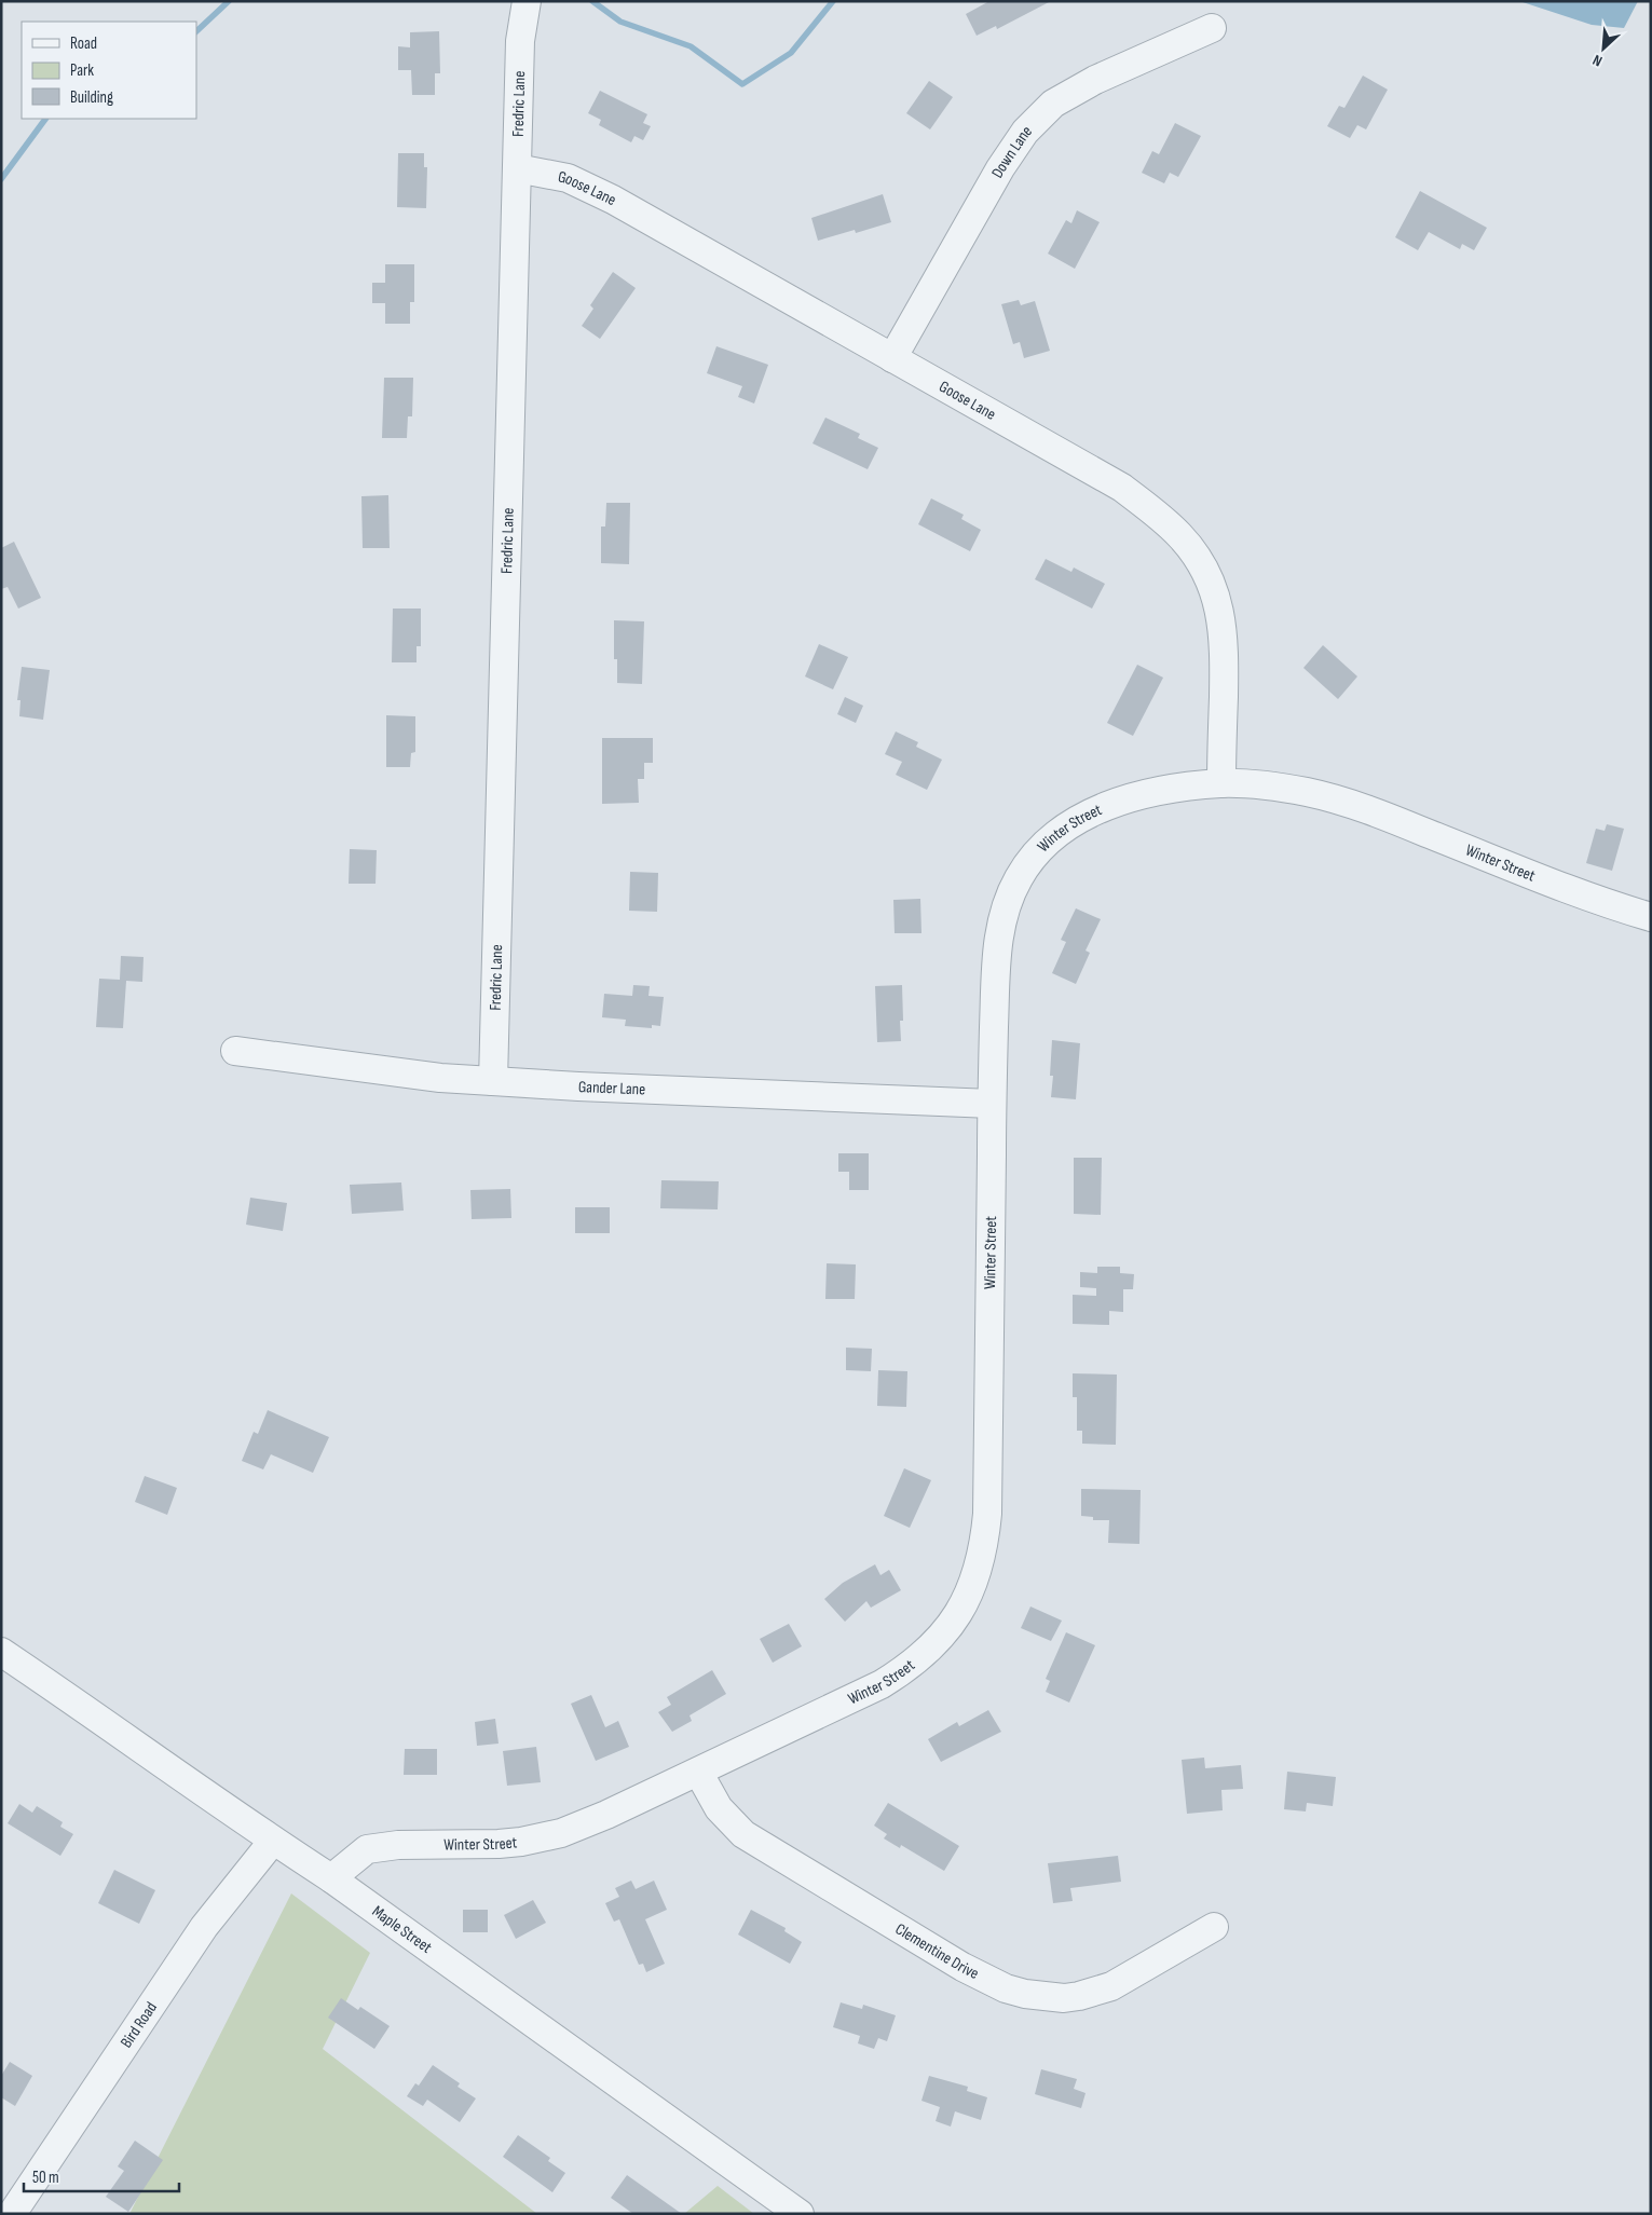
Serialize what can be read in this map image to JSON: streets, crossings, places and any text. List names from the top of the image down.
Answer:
{
  "streets": {
    "street": [
      "Fredric Lane",
      "Down Lane",
      "Goose Lane",
      "Winter Street",
      "Gander Lane",
      "Maple Street",
      "Clementine Drive",
      "Bird Road"
    ]
  },
  "crossings": [
    ["Fredric Lane", "Goose Lane"],
    ["Fredric Lane", "Gander Lane"],
    ["Down Lane", "Goose Lane"],
    ["Goose Lane", "Winter Street"],
    ["Winter Street", "Gander Lane"],
    ["Winter Street", "Maple Street"],
    ["Winter Street", "Clementine Drive"],
    ["Maple Street", "Bird Road"]
  ],
  "legend": ["Road", "Park", "Building"],
  "scale_bar": "50 m",
  "north": "bottom left"
}
